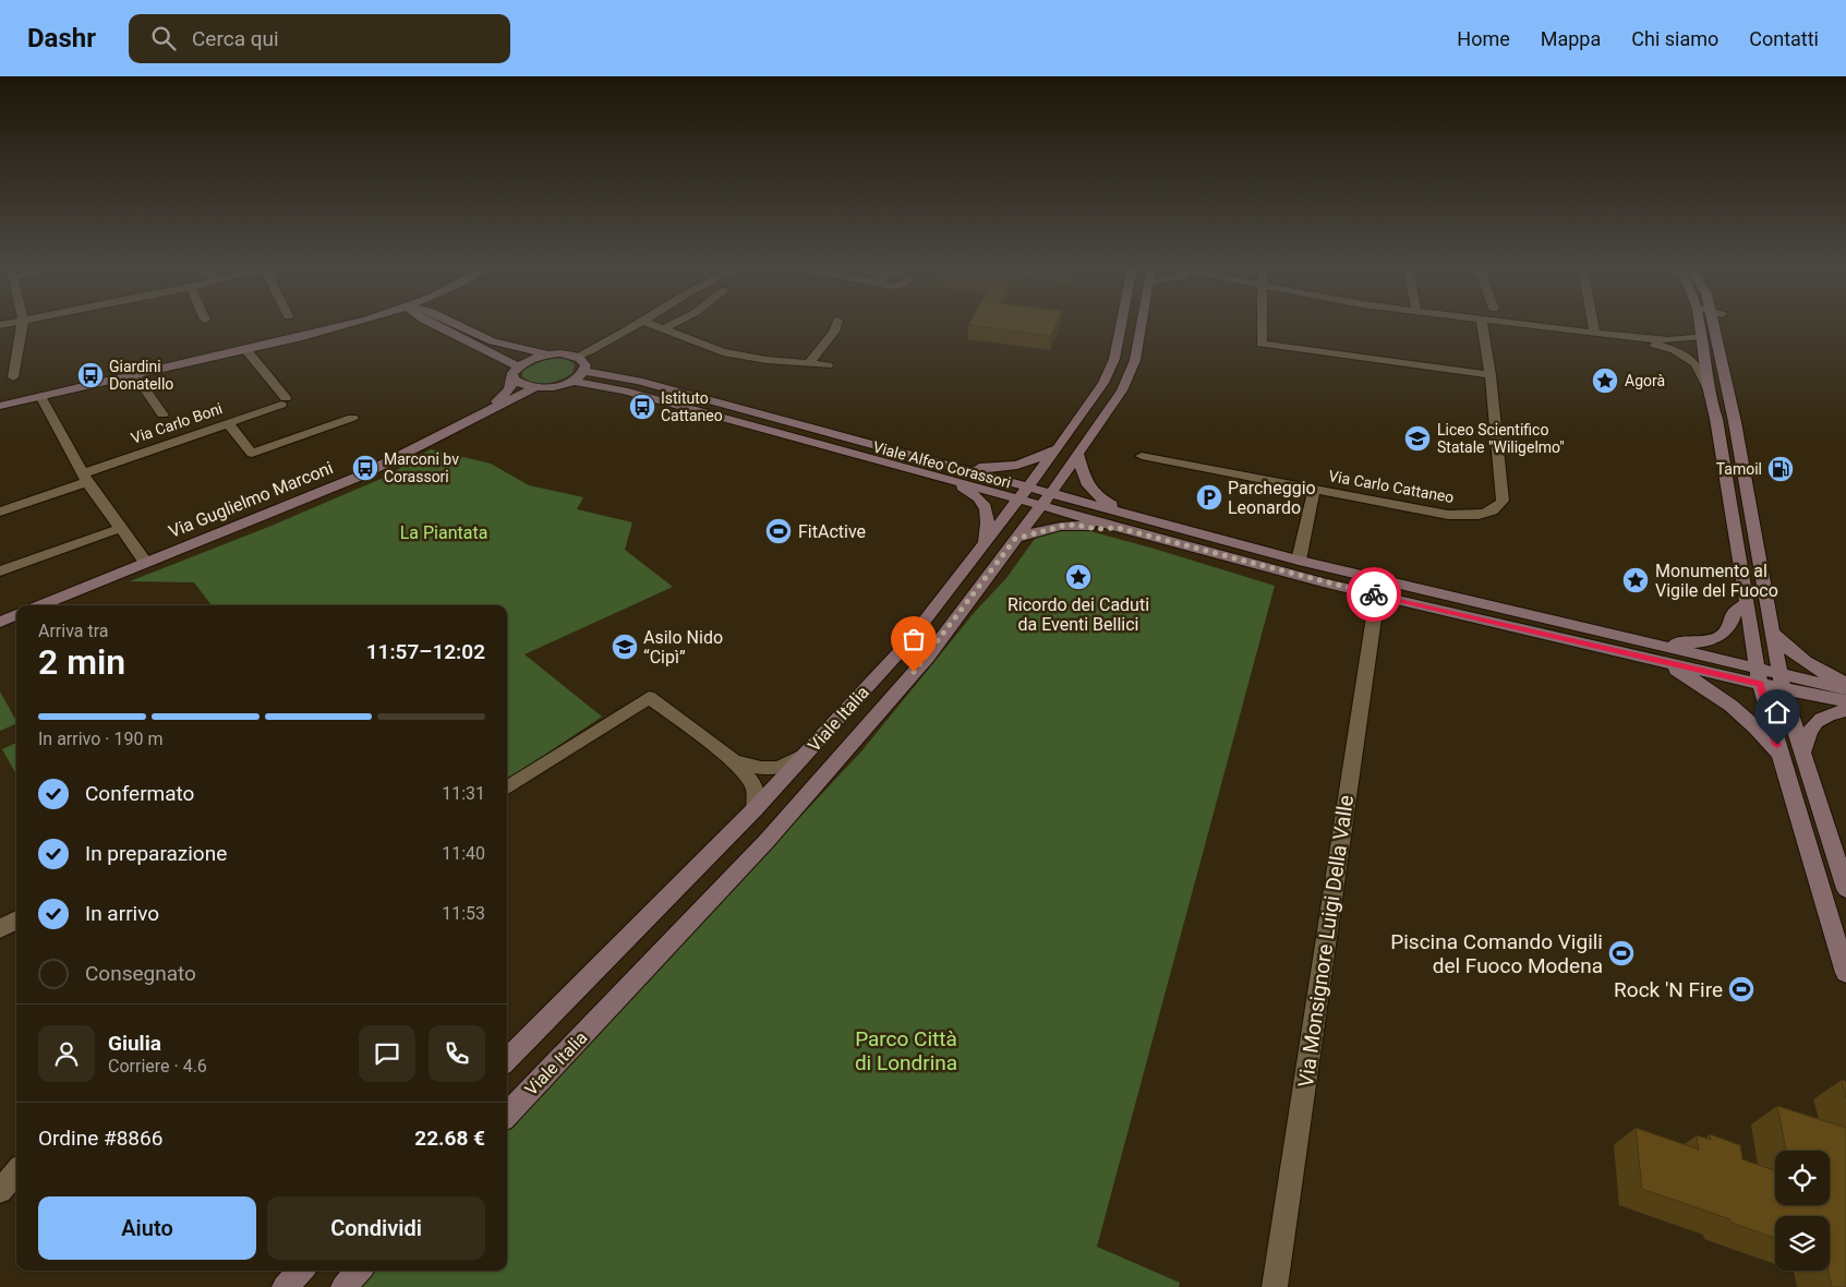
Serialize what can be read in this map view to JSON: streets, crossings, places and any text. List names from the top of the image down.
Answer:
{
  "streets": {
    "street": [
      "Via Carlo Boni",
      "Viale Alfeo Corassori",
      "Via Carlo Cattaneo",
      "Via Guglielmo Marconi",
      "Viale Italia",
      "Via Monsignore Luigi Della Valle"
    ]
  },
  "crossings": [
    ["Viale Alfeo Corassori", "Via Carlo Cattaneo"],
    ["Viale Alfeo Corassori", "Viale Italia"],
    ["Viale Alfeo Corassori", "Via Monsignore Luigi Della Valle"]
  ],
  "parks": ["La Piantata", "Parco Città di Londrina"],
  "places": {
    "bus stop": ["Giardini Donatello", "Istituto Cattaneo", "Marconi bv Corassori"],
    "place": ["Agorà", "Ricordo dei Caduti da Eventi Bellici", "Monumento al Vigile del Fuoco"],
    "school or university": ["Liceo Scientifico Statale \"Wiligelmo\"", "Asilo Nido “Cipì”"],
    "fuel station": ["Tamoil"],
    "parking": ["Parcheggio Leonardo"],
    "sports": ["FitActive", "Piscina Comando Vigili del Fuoco Modena", "Rock 'N Fire"]
  },
  "page": {
    "header": "Dashr",
    "search": "Cerca qui",
    "nav": [
      "Home",
      "Mappa",
      "Chi siamo",
      "Contatti"
    ],
    "heading": ["2 min", "Arriva tra", "11:57–12:02"],
    "panel": [
      "Giulia",
      "Corriere · 4.6",
      "Ordine #8866",
      "22.68 €"
    ],
    "bar": "In arrivo · 190 m",
    "list": [
      ["Confermato", "11:31"],
      ["In preparazione", "11:40"],
      ["In arrivo", "11:53"],
      "Consegnato"
    ],
    "buttons": ["Aiuto", "Condividi"]
  }
}
